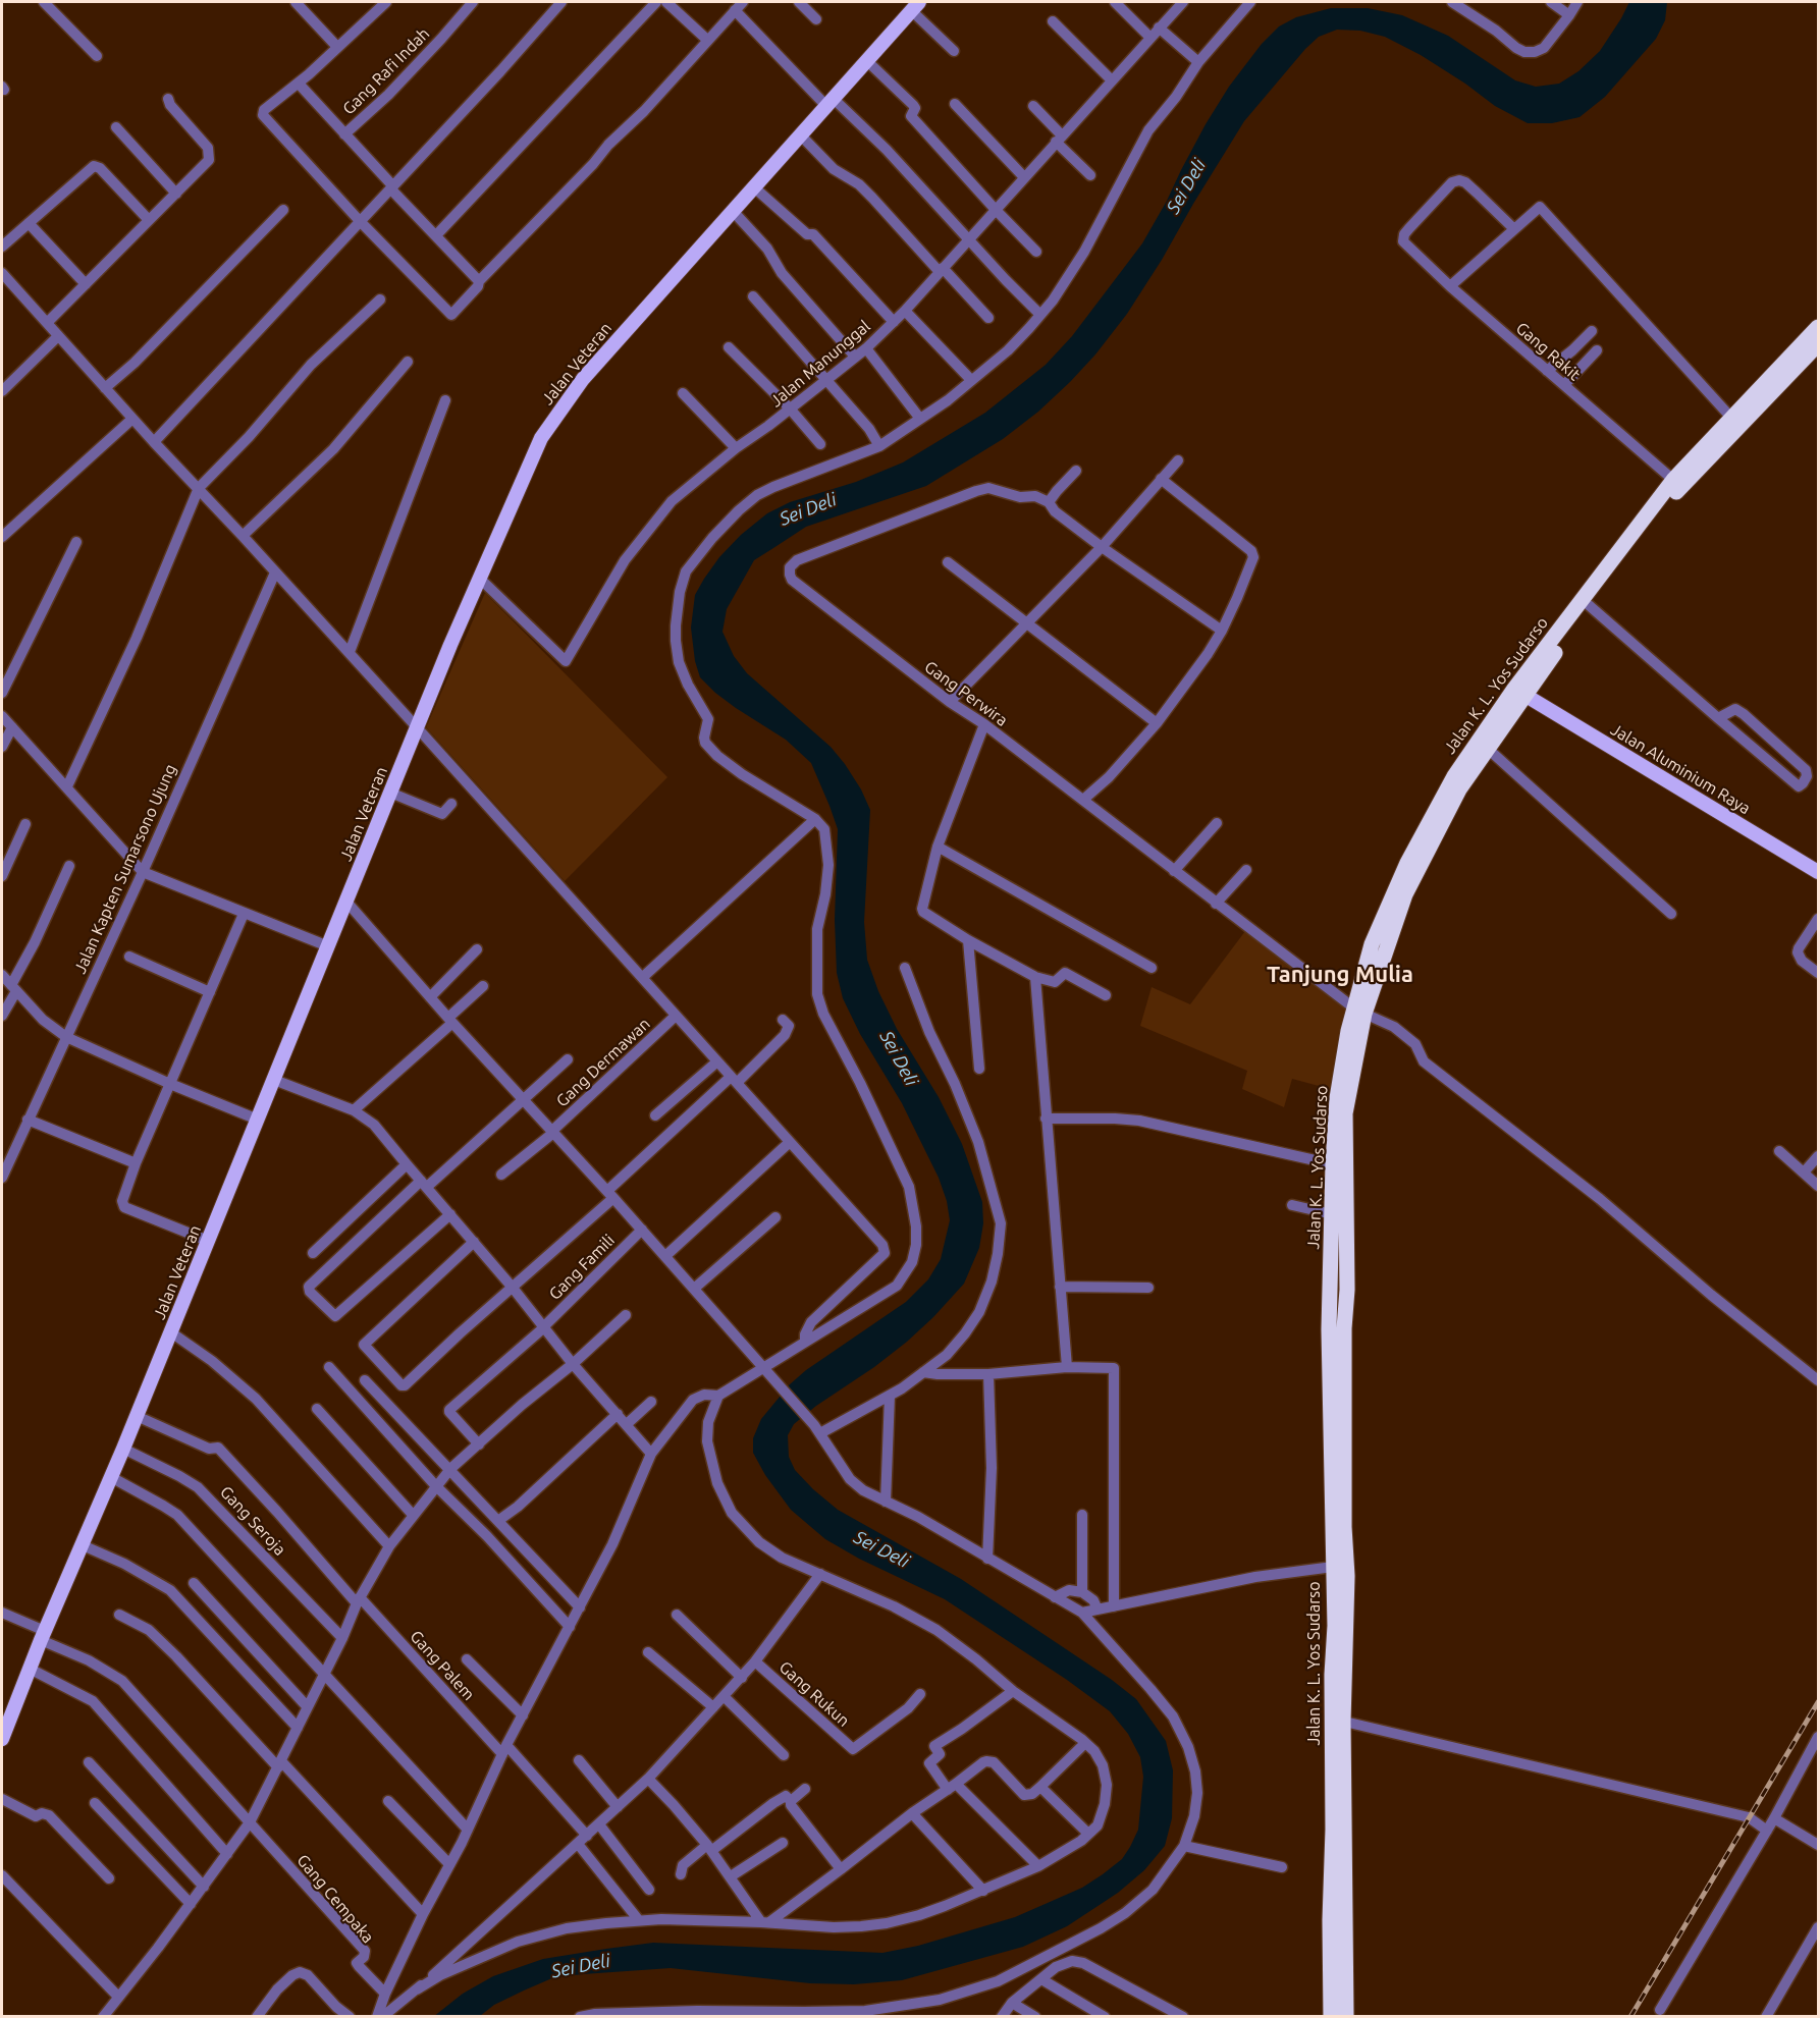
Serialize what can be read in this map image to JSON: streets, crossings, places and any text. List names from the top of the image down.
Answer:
{
  "streets": {
    "highway": ["Jalan K. L. Yos Sudarso"],
    "main road": ["Jalan Veteran", "Jalan Aluminium Raya"],
    "street": [
      "Gang Rafi Indah",
      "Gang Rakit",
      "Jalan Manunggal",
      "Gang Perwira",
      "Jalan Kapten Sumarsono Ujung",
      "Gang Dermawan",
      "Gang Famili",
      "Gang Seroja",
      "Gang Palem",
      "Gang Rukun",
      "Gang Cempaka"
    ]
  },
  "crossings": [
    ["Gang Rakit", "Jalan K. L. Yos Sudarso"],
    ["Jalan Veteran", "Jalan Manunggal"],
    ["Jalan Veteran", "Gang Seroja"],
    ["Jalan Veteran", "Gang Palem"],
    ["Jalan K. L. Yos Sudarso", "Gang Perwira"],
    ["Jalan K. L. Yos Sudarso", "Jalan Aluminium Raya"]
  ],
  "districts": ["Tanjung Mulia"],
  "water": ["Sei Deli"]
}
